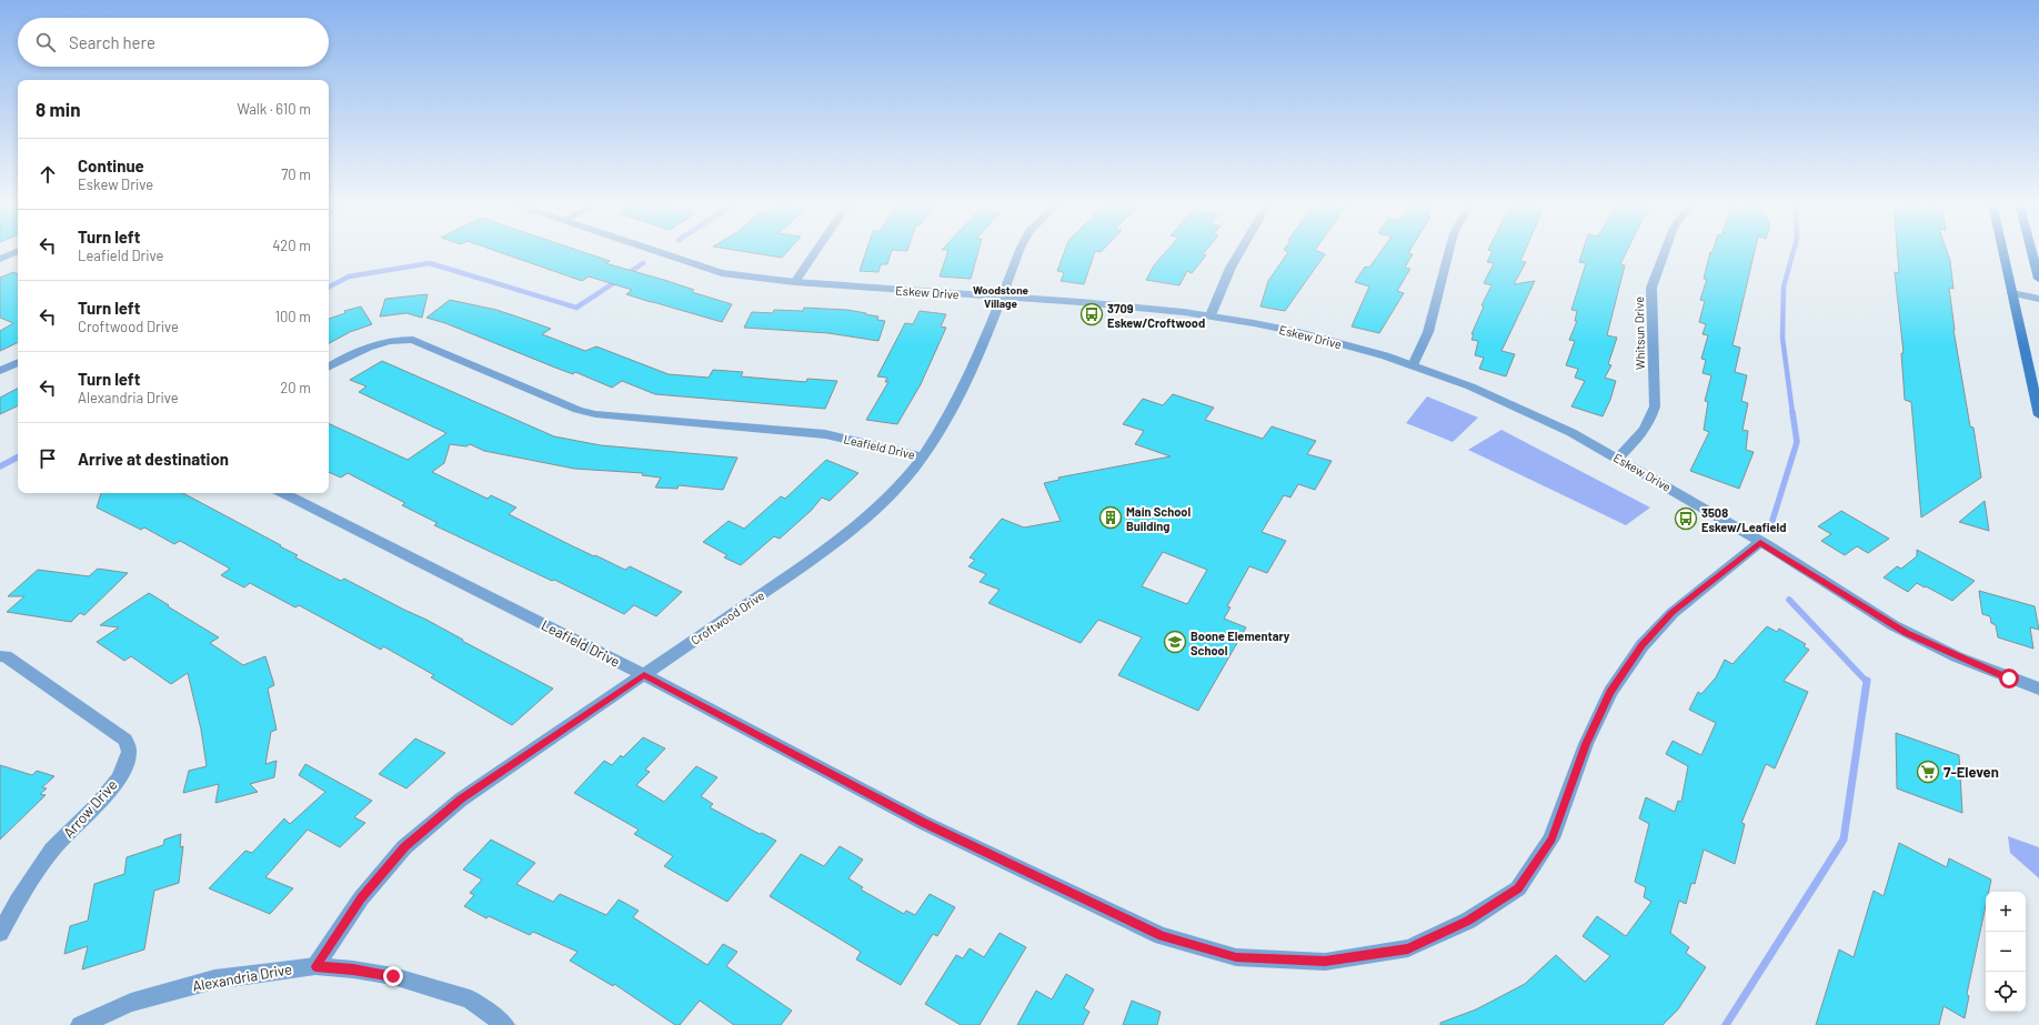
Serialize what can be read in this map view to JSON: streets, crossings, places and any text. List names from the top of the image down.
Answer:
{
  "streets": {
    "street": [
      "Eskew Drive",
      "Whitsun Drive",
      "Leafield Drive",
      "Croftwood Drive",
      "Arrow Drive",
      "Alexandria Drive"
    ]
  },
  "crossings": [
    ["Eskew Drive", "Whitsun Drive"],
    ["Eskew Drive", "Leafield Drive"],
    ["Eskew Drive", "Croftwood Drive"],
    ["Leafield Drive", "Croftwood Drive"],
    ["Croftwood Drive", "Alexandria Drive"]
  ],
  "districts": ["Woodstone Village"],
  "places": {
    "bus stop": ["3709 Eskew/Croftwood", "3508 Eskew/Leafield"],
    "building": ["Main School Building"],
    "school or university": ["Boone Elementary School"],
    "supermarket": ["7-Eleven"]
  },
  "page": {
    "search": "Search here",
    "heading": ["8 min", "Walk · 610 m"],
    "list": [
      ["Continue", "Eskew Drive", "70 m"],
      ["Turn left", "Leafield Drive", "420 m"],
      ["Turn left", "Croftwood Drive", "100 m"],
      ["Turn left", "Alexandria Drive", "20 m"],
      "Arrive at destination"
    ],
    "map_buttons": ["+", "−"]
  }
}
